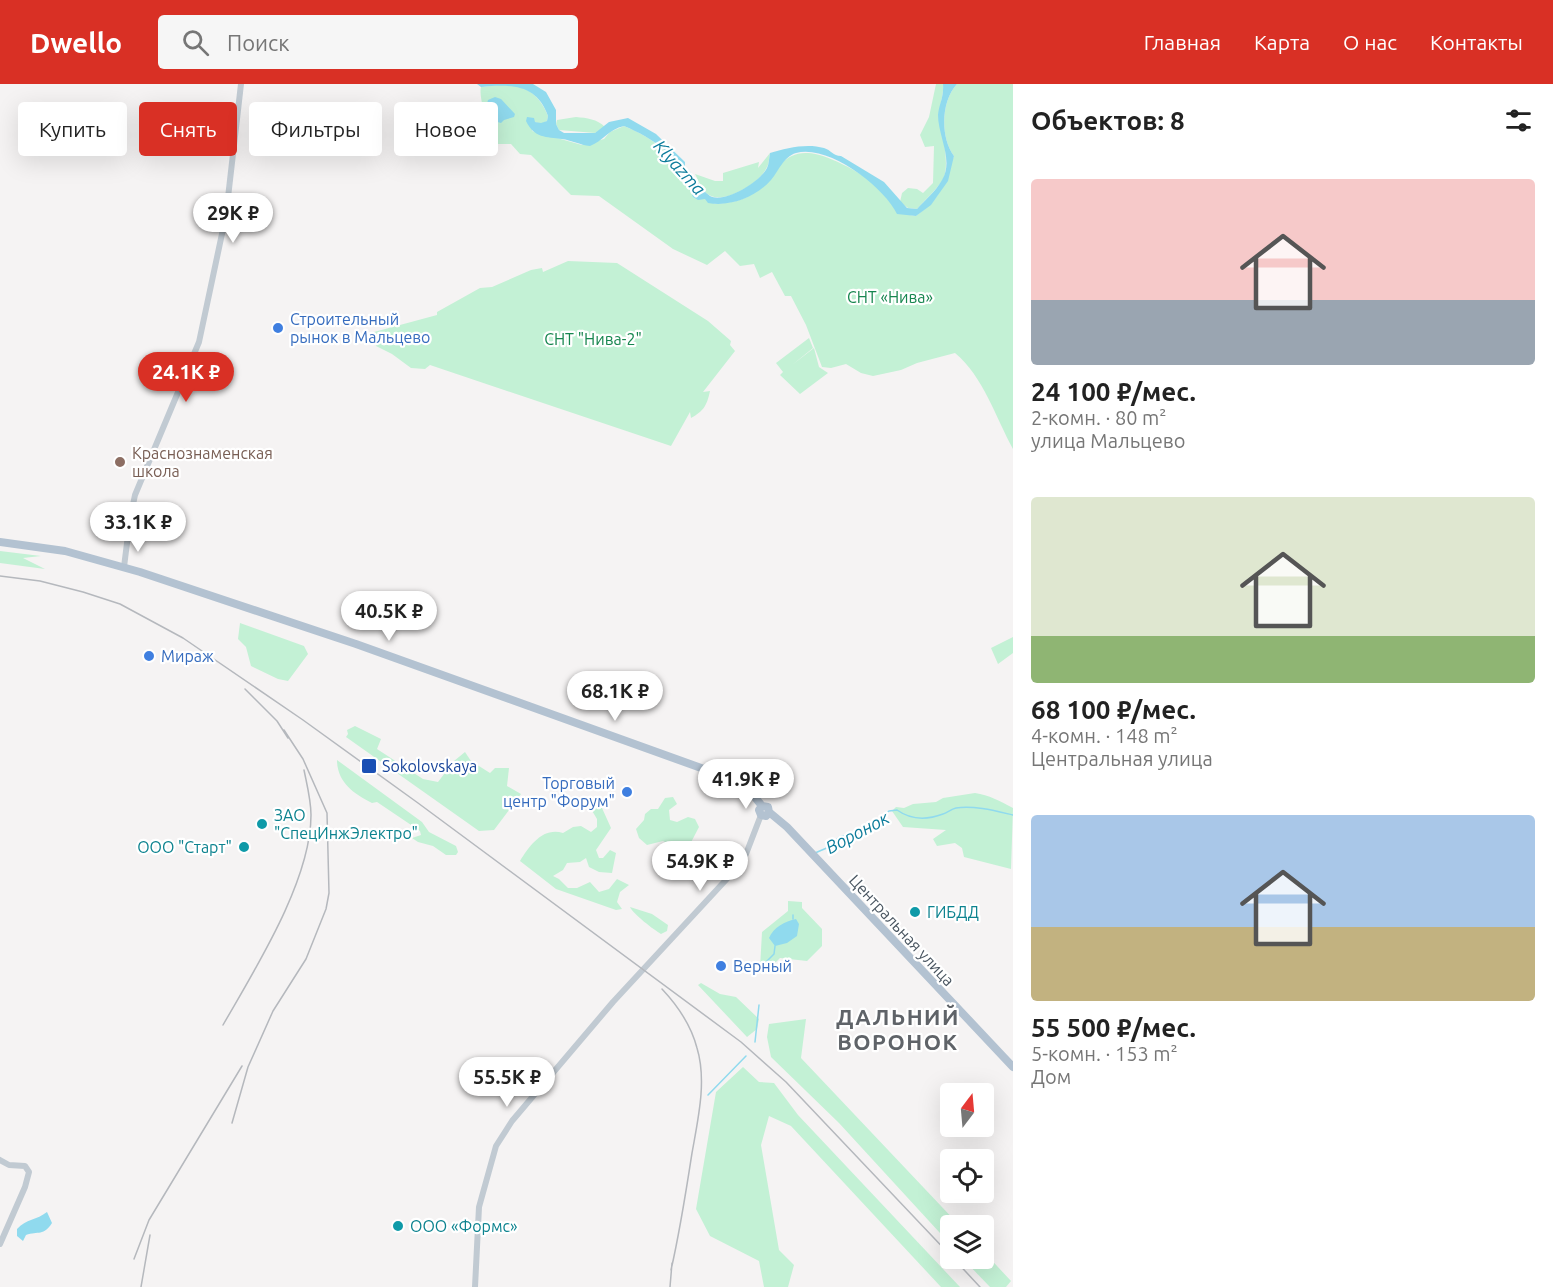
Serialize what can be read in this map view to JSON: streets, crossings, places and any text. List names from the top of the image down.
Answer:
{
  "streets": {
    "main road": ["Центральная улица"]
  },
  "districts": ["ДАЛЬНИЙ ВОРОНОК"],
  "water": ["Klyazma", "Воронок"],
  "parks": ["СНТ «Нива»", "СНТ \"Нива-2\""],
  "places": {
    "other": [
      "Строительный рынок в Мальцево",
      "Краснознаменская школа",
      "Мираж",
      "Торговый центр \"Форум\"",
      "ЗАО \"СпецИнжЭлектро\"",
      "ООО \"Старт\"",
      "ГИБДД",
      "Верный",
      "ООО «Формс»"
    ],
    "transit": ["Sokolovskaya"]
  },
  "north": "top",
  "page": {
    "header": "Dwello",
    "search": "Поиск",
    "nav": [
      "Главная",
      "Карта",
      "О нас",
      "Контакты"
    ],
    "heading": "Объектов: 8",
    "chip": [
      "Купить",
      "Снять",
      "Фильтры",
      "Новое"
    ],
    "list": [
      {
        "name": "24 100 ₽/мес.",
        "note": "2-комн. · 80 m² · улица Мальцево"
      },
      {
        "name": "68 100 ₽/мес.",
        "note": "4-комн. · 148 m² · Центральная улица"
      },
      {
        "name": "55 500 ₽/мес.",
        "note": "5-комн. · 153 m² · Дом"
      }
    ],
    "price": [
      "29K ₽",
      "24.1K ₽",
      "33.1K ₽",
      "40.5K ₽",
      "68.1K ₽",
      "41.9K ₽",
      "54.9K ₽",
      "55.5K ₽"
    ]
  }
}
